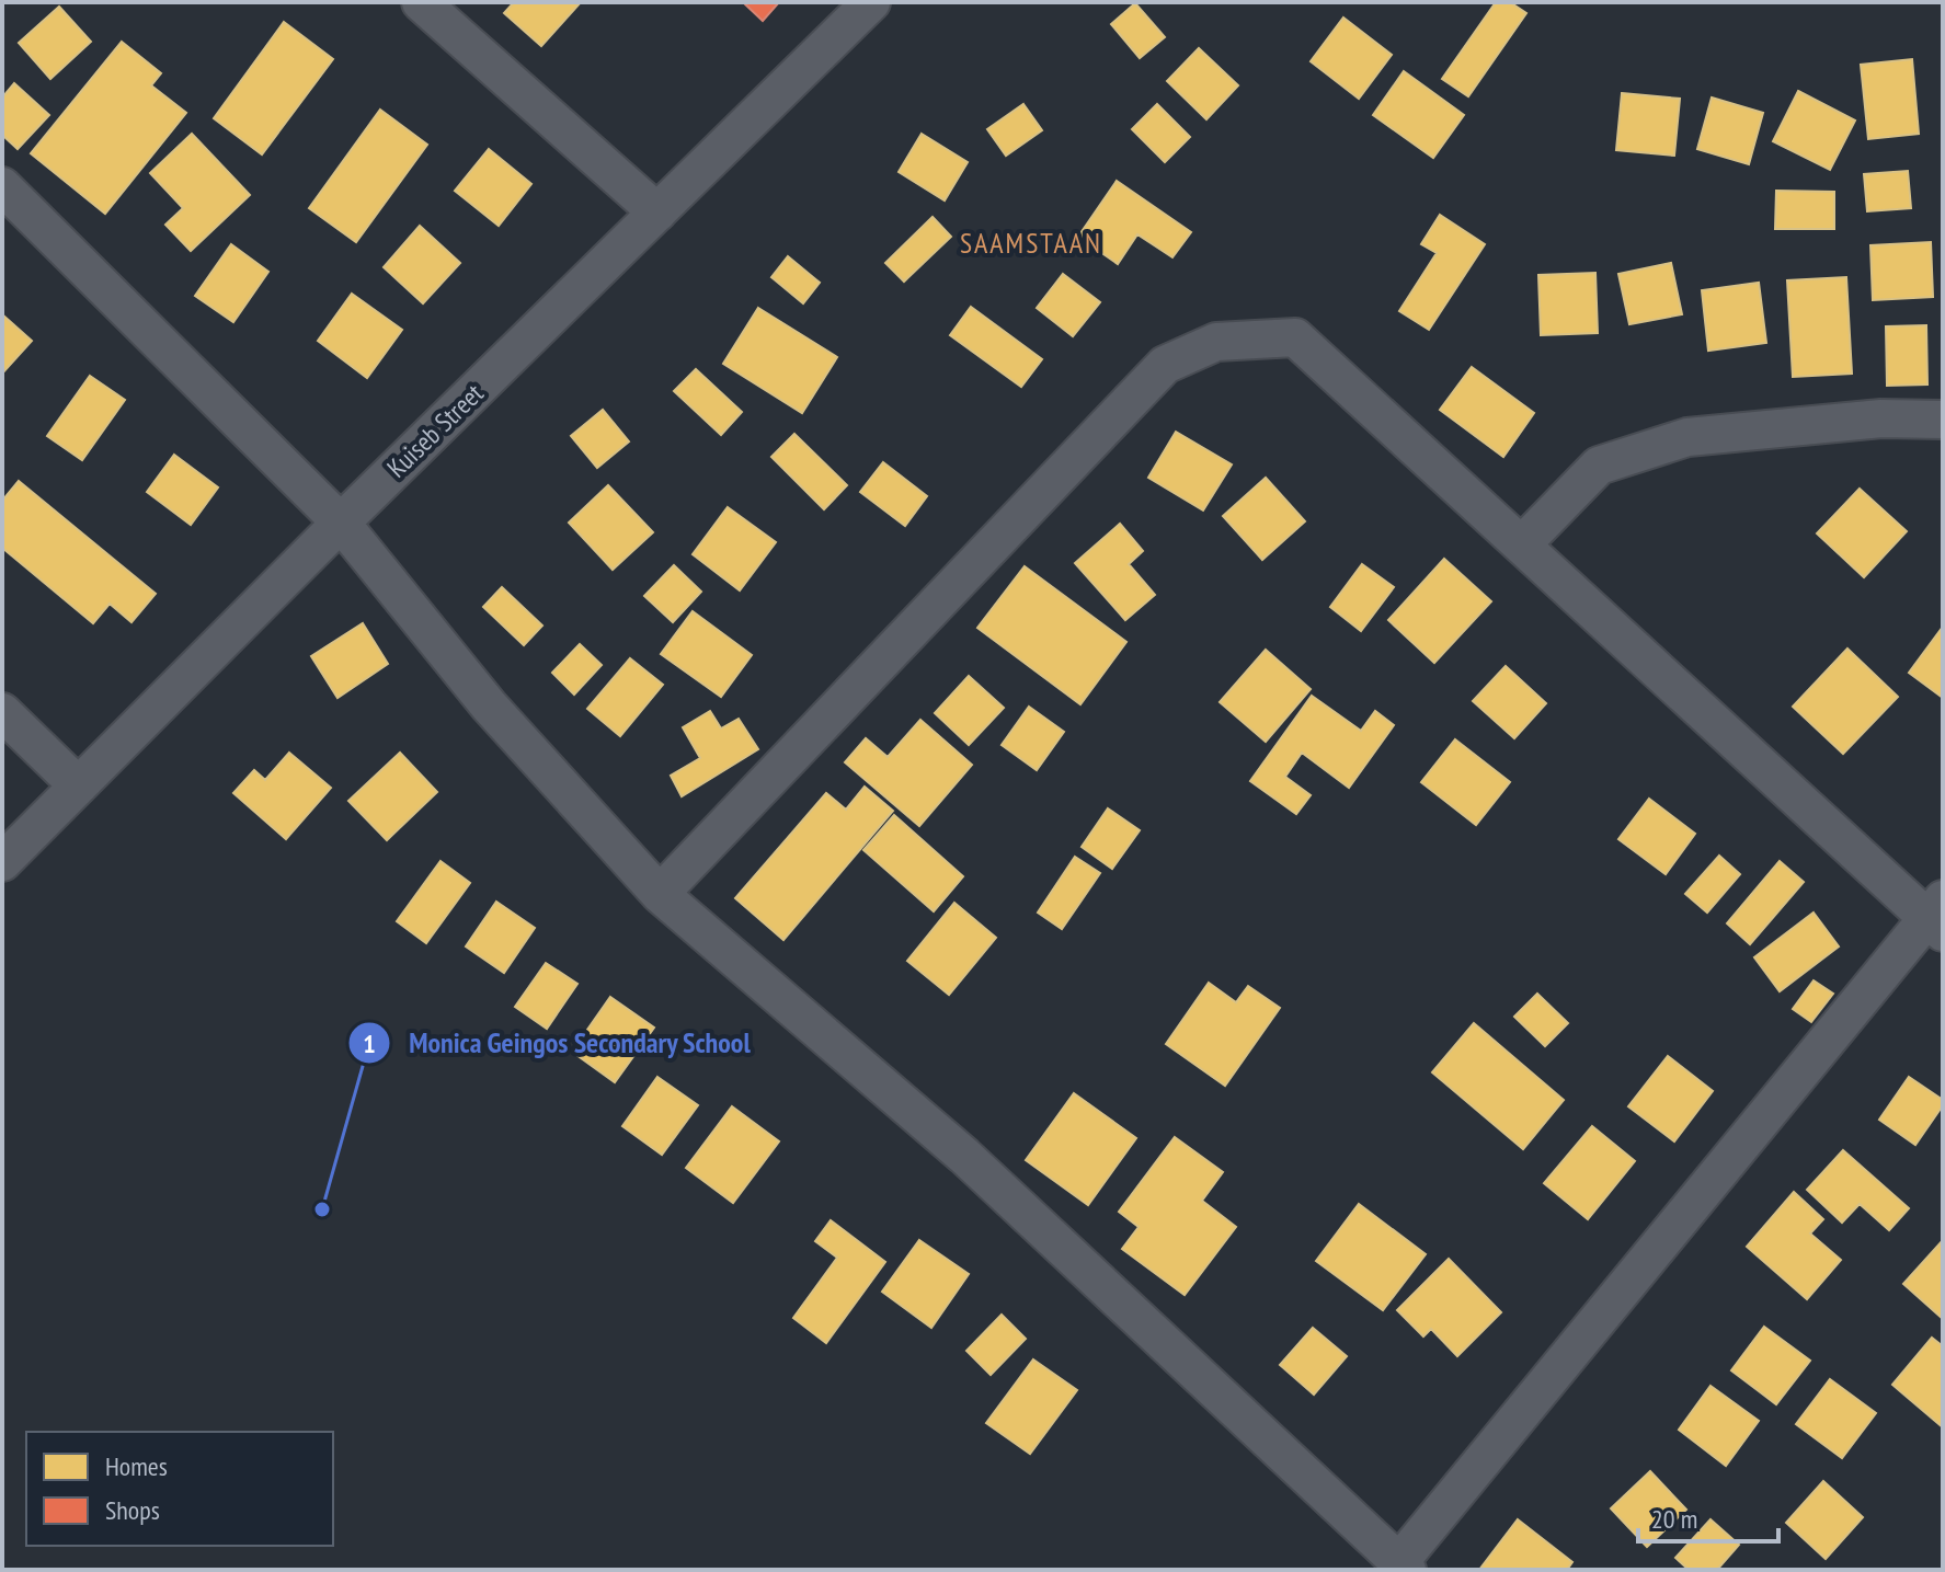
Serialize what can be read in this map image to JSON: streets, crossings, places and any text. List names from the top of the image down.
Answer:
{
  "streets": {
    "street": ["Kuiseb Street"]
  },
  "districts": ["SAAMSTAAN"],
  "places": ["Monica Geingos Secondary School"],
  "legend": ["Homes", "Shops"],
  "scale_bar": "20 m"
}
